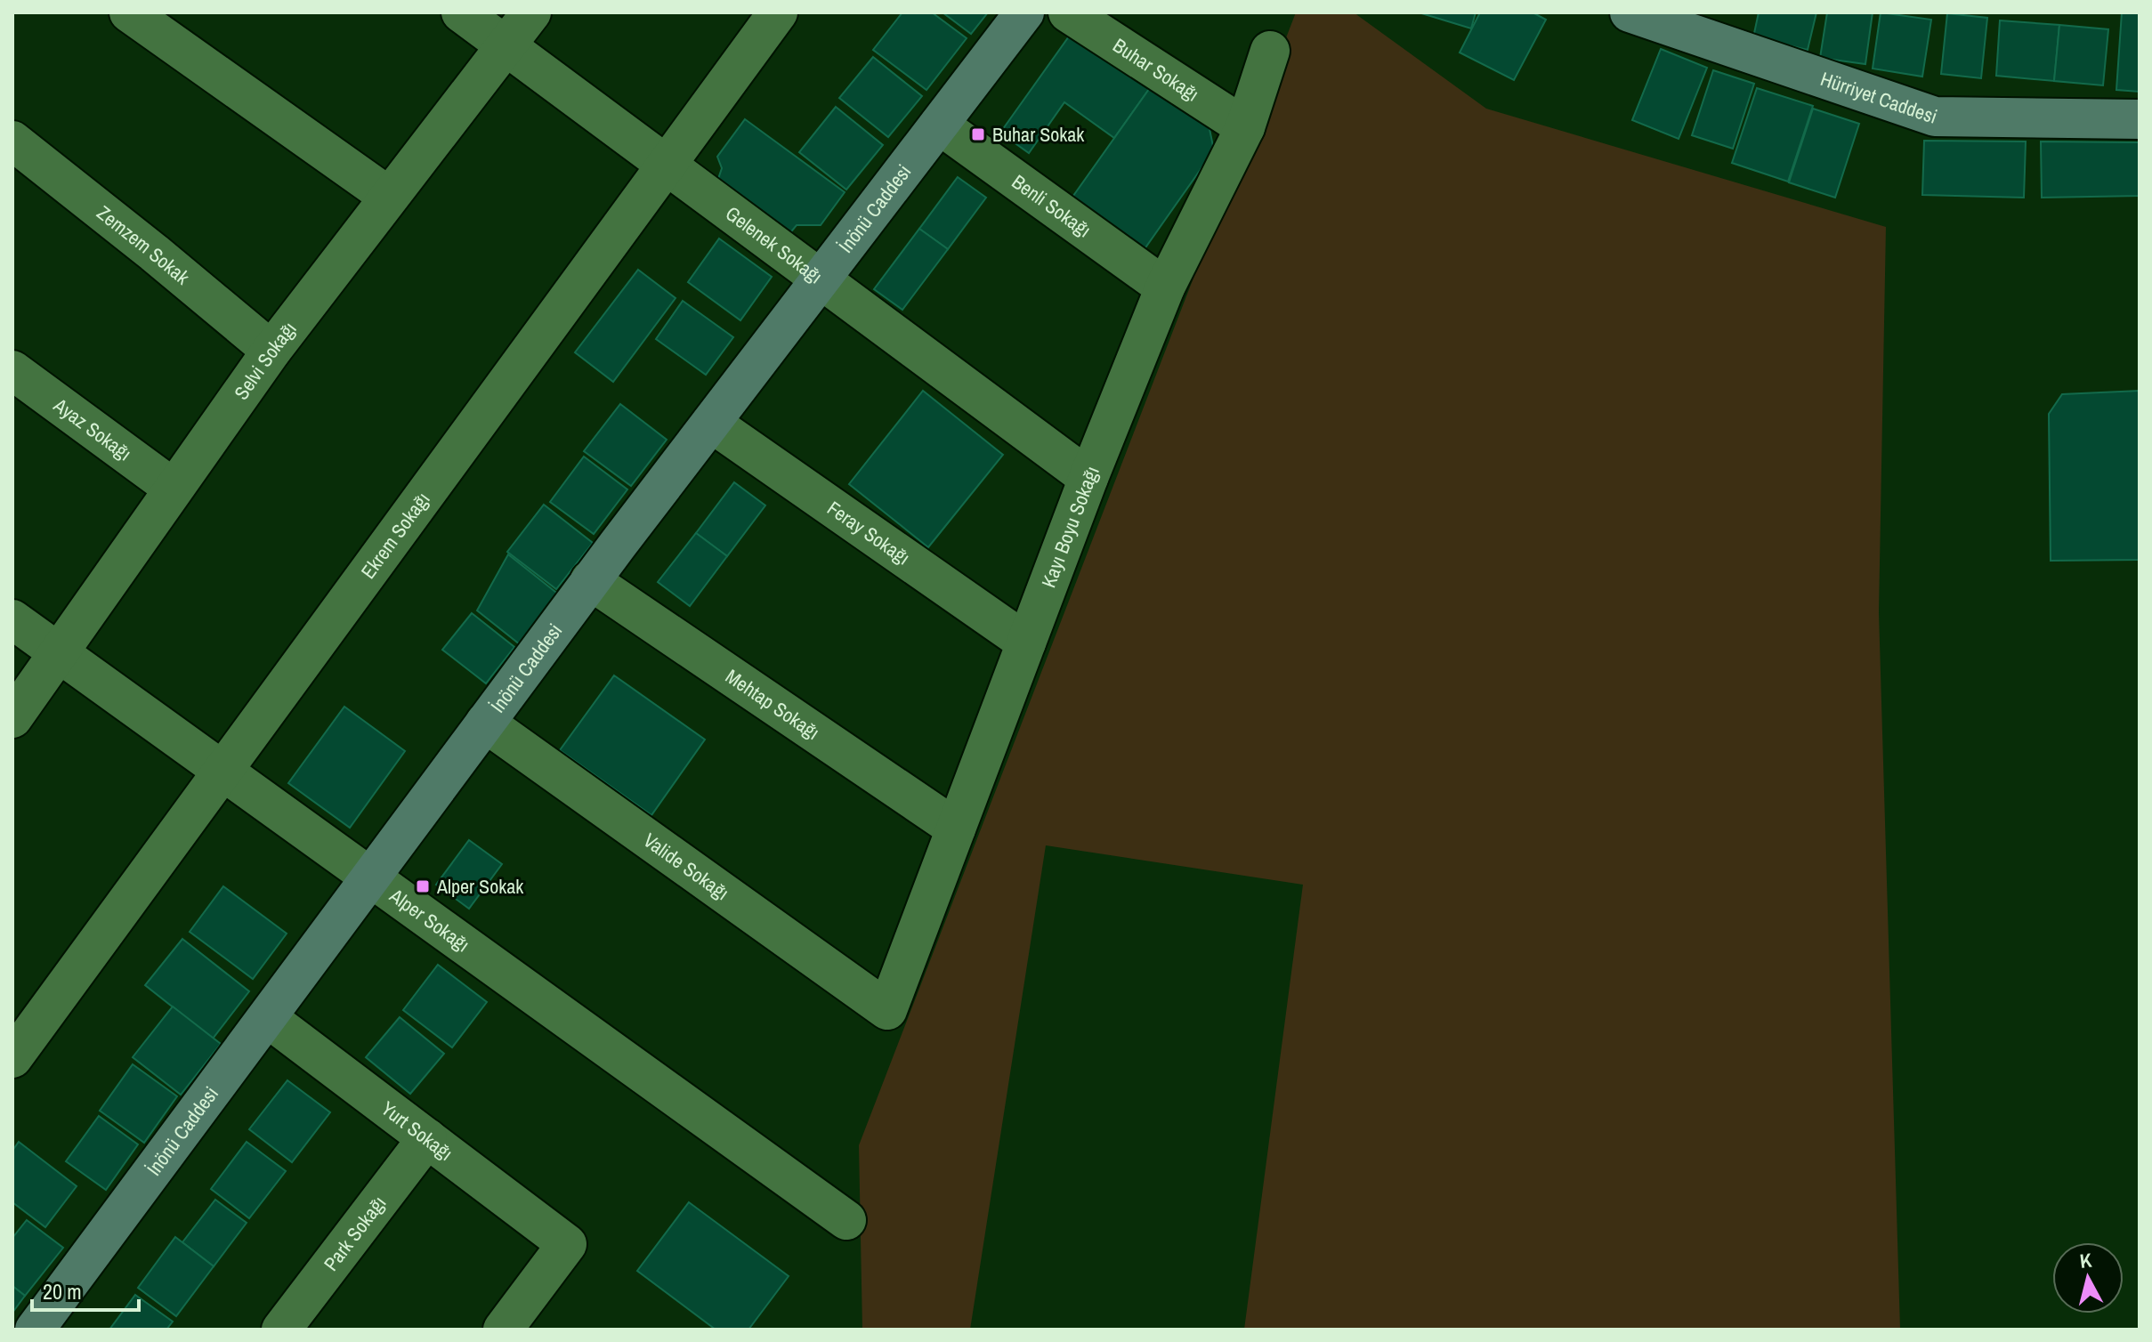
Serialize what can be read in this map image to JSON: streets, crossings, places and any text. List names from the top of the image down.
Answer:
{
  "streets": {
    "street": [
      "Buhar Sokağı",
      "Hürriyet Caddesi",
      "Benli Sokağı",
      "İnönü Caddesi",
      "Zemzem Sokak",
      "Gelenek Sokağı",
      "Selvi Sokağı",
      "Ayaz Sokağı",
      "Kayı Boyu Sokağı",
      "Feray Sokağı",
      "Ekrem Sokağı",
      "Mehtap Sokağı",
      "Valide Sokağı",
      "Alper Sokağı",
      "Yurt Sokağı",
      "Park Sokağı"
    ]
  },
  "crossings": [
    ["Buhar Sokağı", "Kayı Boyu Sokağı"],
    ["Benli Sokağı", "İnönü Caddesi"],
    ["Benli Sokağı", "Kayı Boyu Sokağı"],
    ["İnönü Caddesi", "Gelenek Sokağı"],
    ["İnönü Caddesi", "Feray Sokağı"],
    ["İnönü Caddesi", "Mehtap Sokağı"],
    ["İnönü Caddesi", "Valide Sokağı"],
    ["İnönü Caddesi", "Alper Sokağı"],
    ["İnönü Caddesi", "Yurt Sokağı"],
    ["Zemzem Sokak", "Selvi Sokağı"],
    ["Gelenek Sokağı", "Selvi Sokağı"],
    ["Gelenek Sokağı", "Kayı Boyu Sokağı"],
    ["Gelenek Sokağı", "Ekrem Sokağı"],
    ["Selvi Sokağı", "Ayaz Sokağı"],
    ["Selvi Sokağı", "Alper Sokağı"],
    ["Kayı Boyu Sokağı", "Feray Sokağı"],
    ["Kayı Boyu Sokağı", "Mehtap Sokağı"],
    ["Kayı Boyu Sokağı", "Valide Sokağı"],
    ["Ekrem Sokağı", "Alper Sokağı"],
    ["Yurt Sokağı", "Park Sokağı"]
  ],
  "places": {
    "transit": ["Buhar Sokak", "Alper Sokak"]
  },
  "scale_bar": "20 m",
  "north": "top"
}
